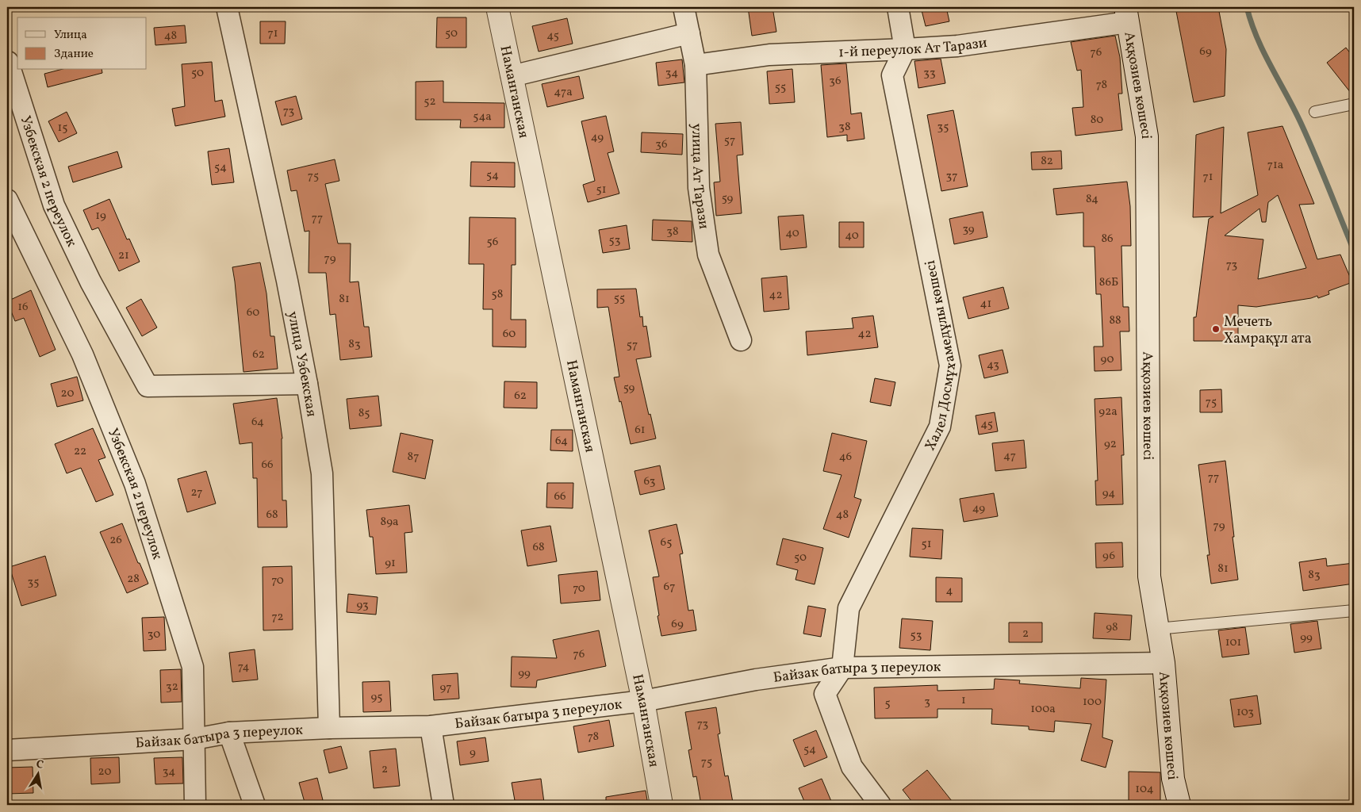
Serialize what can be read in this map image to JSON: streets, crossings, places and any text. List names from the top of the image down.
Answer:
{
  "streets": {
    "street": [
      "1-й переулок Ат Тарази",
      "Аққозиев көшесі",
      "Наманганская",
      "улица Ат Тарази",
      "Узбекская 2 переулок",
      "Халел Досмұхамедұлы көшесі",
      "улица Узбекская",
      "Байзак батыра 3 переулок"
    ]
  },
  "crossings": [
    ["1-й переулок Ат Тарази", "Аққозиев көшесі"],
    ["1-й переулок Ат Тарази", "улица Ат Тарази"],
    ["1-й переулок Ат Тарази", "Халел Досмұхамедұлы көшесі"],
    ["Аққозиев көшесі", "Байзак батыра 3 переулок"],
    ["Наманганская", "Байзак батыра 3 переулок"],
    ["Узбекская 2 переулок", "улица Узбекская"],
    ["Узбекская 2 переулок", "Байзак батыра 3 переулок"],
    ["Халел Досмұхамедұлы көшесі", "Байзак батыра 3 переулок"],
    ["улица Узбекская", "Байзак батыра 3 переулок"]
  ],
  "places": ["Мечеть Хамрақұл ата"],
  "house_numbers": [
    "71",
    "50",
    "48",
    "45",
    "69",
    "76",
    "50",
    "34",
    "33",
    "36",
    "78",
    "55",
    "47а",
    "52",
    "73",
    "54а",
    "80",
    "38",
    "35",
    "15",
    "49",
    "57",
    "36",
    "82",
    "71а",
    "54",
    "54",
    "75",
    "37",
    "71",
    "51",
    "59",
    "84",
    "19",
    "77",
    "39",
    "38",
    "40",
    "40",
    "86",
    "53",
    "56",
    "21",
    "79",
    "73",
    "86Б",
    "58",
    "42",
    "55",
    "81",
    "41",
    "16",
    "60",
    "88",
    "60",
    "42",
    "83",
    "57",
    "62",
    "90",
    "43",
    "59",
    "20",
    "62",
    "75",
    "92а",
    "85",
    "64",
    "45",
    "61",
    "64",
    "92",
    "22",
    "47",
    "87",
    "46",
    "66",
    "77",
    "63",
    "27",
    "94",
    "66",
    "49",
    "68",
    "48",
    "89а",
    "79",
    "26",
    "65",
    "51",
    "68",
    "96",
    "50",
    "91",
    "81",
    "83",
    "28",
    "70",
    "35",
    "67",
    "70",
    "4",
    "93",
    "72",
    "69",
    "98",
    "2",
    "30",
    "53",
    "99",
    "101",
    "76",
    "74",
    "99",
    "32",
    "97",
    "95",
    "1",
    "3",
    "100",
    "5",
    "100а",
    "103",
    "73",
    "78",
    "54",
    "9",
    "75",
    "2",
    "20",
    "34",
    "104"
  ],
  "legend": ["Улица", "Здание"],
  "north": "top"
}
